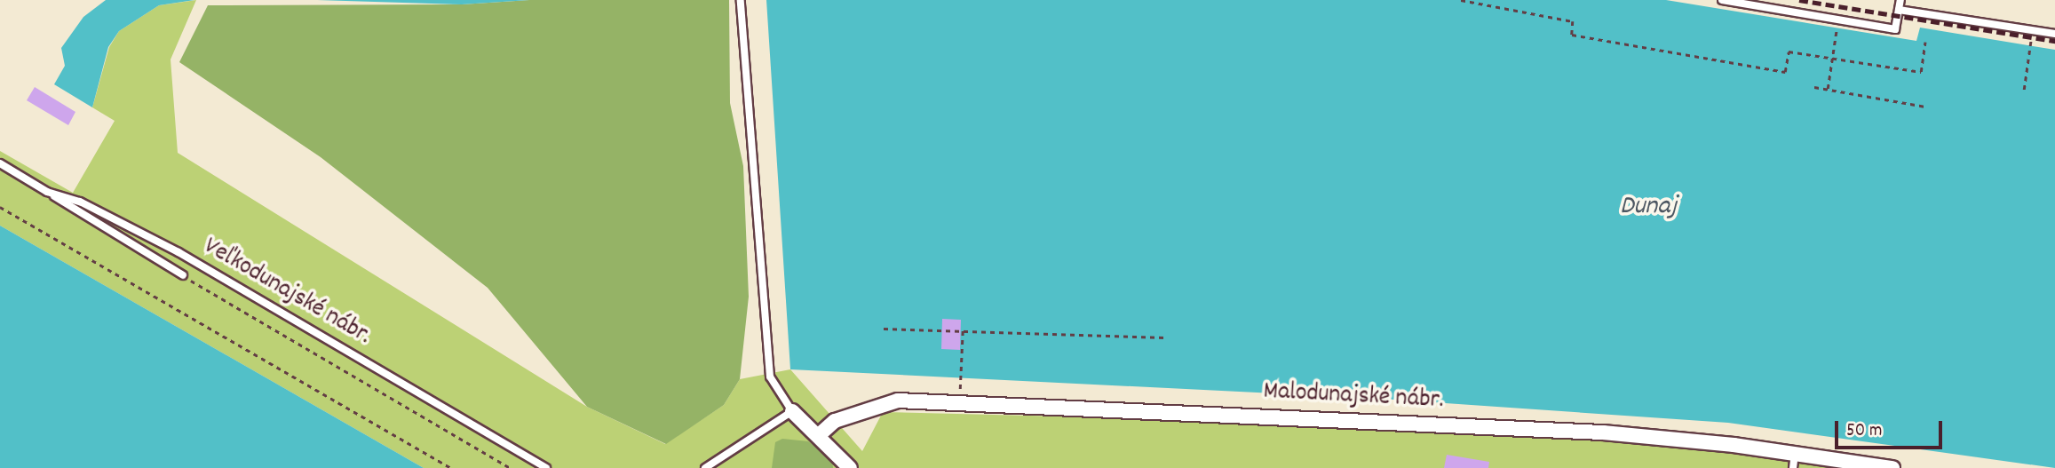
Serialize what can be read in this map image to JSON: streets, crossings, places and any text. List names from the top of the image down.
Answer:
{
  "streets": {
    "street": ["Malodunajské nábr."],
    "lane": ["Veľkodunajské nábr."]
  },
  "water": ["Dunaj"],
  "scale_bar": "50 m"
}
